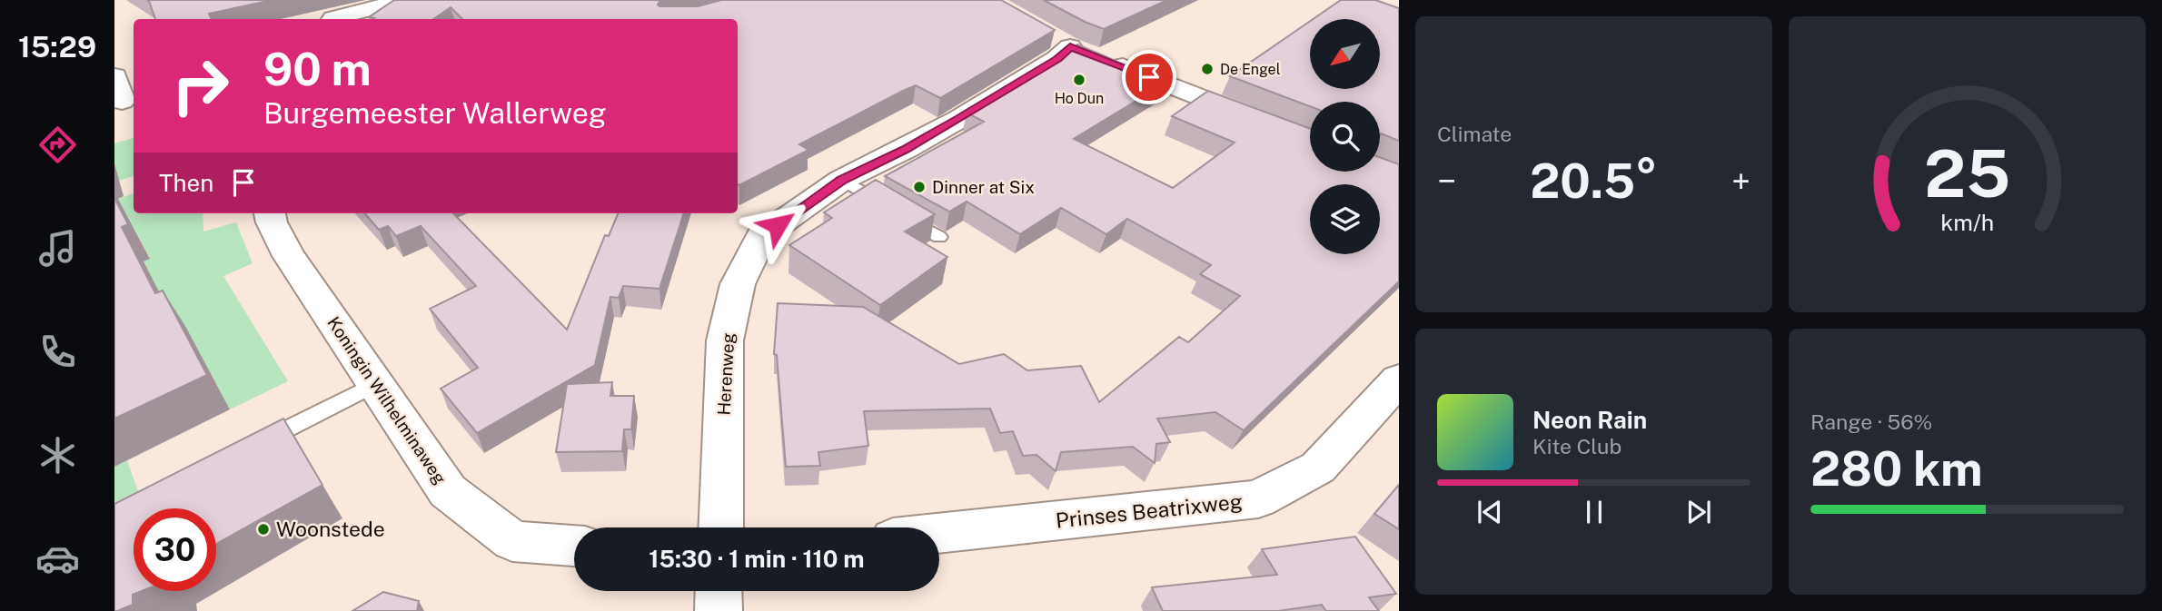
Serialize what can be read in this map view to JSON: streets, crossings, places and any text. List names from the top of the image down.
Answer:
{
  "streets": {
    "street": ["Herenweg", "Koningin Wilhelminaweg", "Prinses Beatrixweg"]
  },
  "places": [
    "De Engel",
    "Ho Dun",
    "Dinner at Six",
    "Woonstede"
  ],
  "north": "bottom left",
  "page": {
    "tabs": "15:29",
    "tile": [
      "Climate",
      ["Range · 56%", "280 km"]
    ],
    "turn": ["90 m", "Burgemeester Wallerweg"],
    "then": "Then",
    "heat": ["−", "20.5°", "+"],
    "song": ["Neon Rain", "Kite Club"],
    "limit": "30",
    "trip": "15:30 · 1 min · 110 m",
    "gauge": ["25", "km/h"]
  }
}
